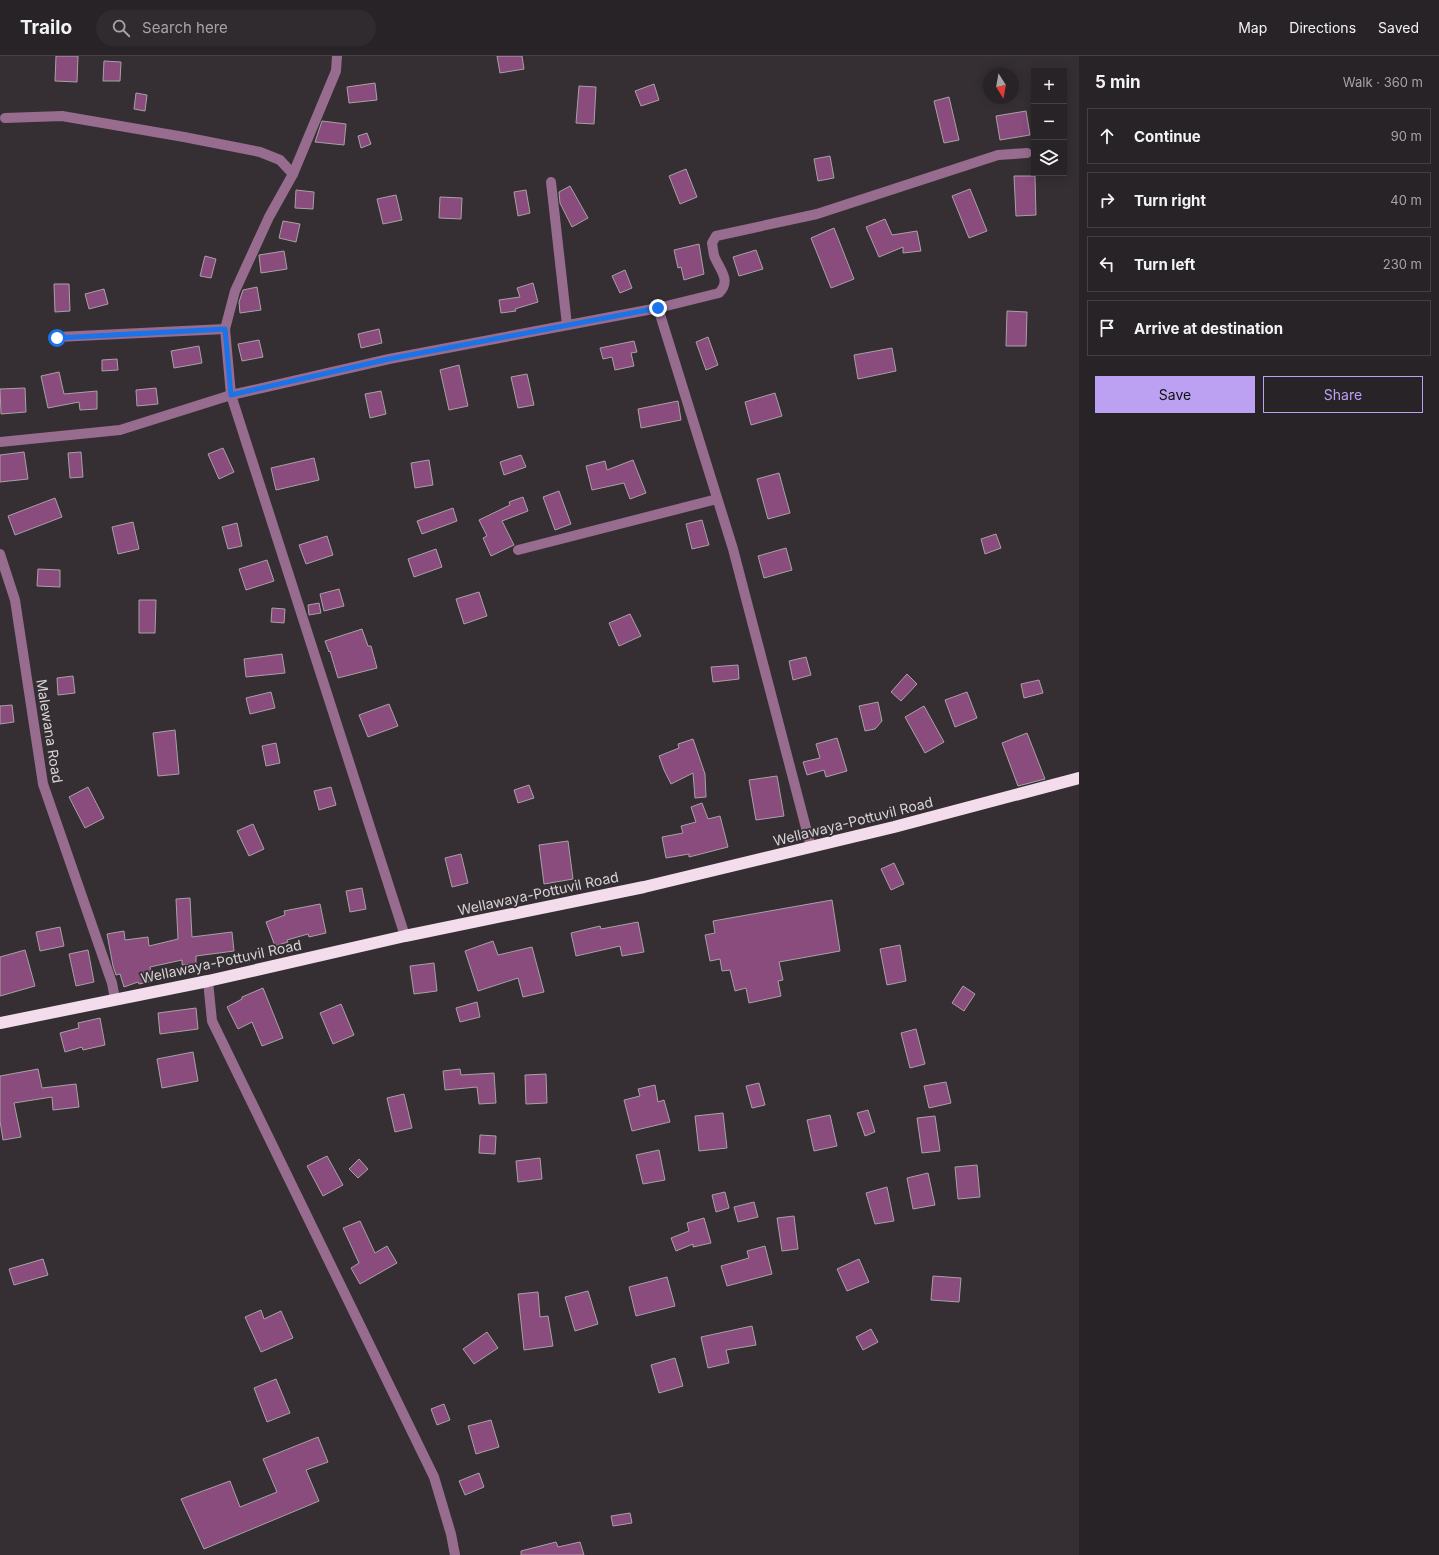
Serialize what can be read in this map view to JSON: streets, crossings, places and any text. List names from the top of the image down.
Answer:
{
  "streets": {
    "highway": ["Wellawaya-Pottuvil Road"],
    "street": ["Malewana Road"]
  },
  "crossings": [
    ["Malewana Road", "Wellawaya-Pottuvil Road"]
  ],
  "north": "bottom",
  "page": {
    "header": "Trailo",
    "search": "Search here",
    "nav": ["Map", "Directions", "Saved"],
    "heading": ["5 min", "Walk · 360 m"],
    "map_buttons": ["+", "−"],
    "list": [
      ["Continue", "90 m"],
      ["Turn right", "40 m"],
      ["Turn left", "230 m"],
      "Arrive at destination"
    ],
    "buttons": ["Save", "Share"]
  }
}
